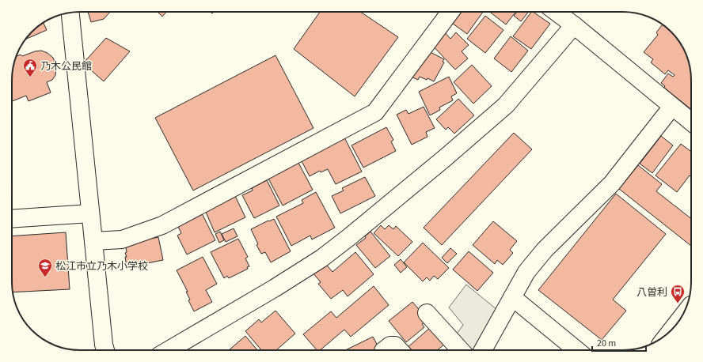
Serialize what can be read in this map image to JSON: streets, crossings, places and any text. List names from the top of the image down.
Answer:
{
  "places": {
    "public building": ["乃木公民館"],
    "school or university": ["松江市立乃木小学校"],
    "bus stop": ["八曽利"]
  },
  "scale_bar": "20 m"
}
